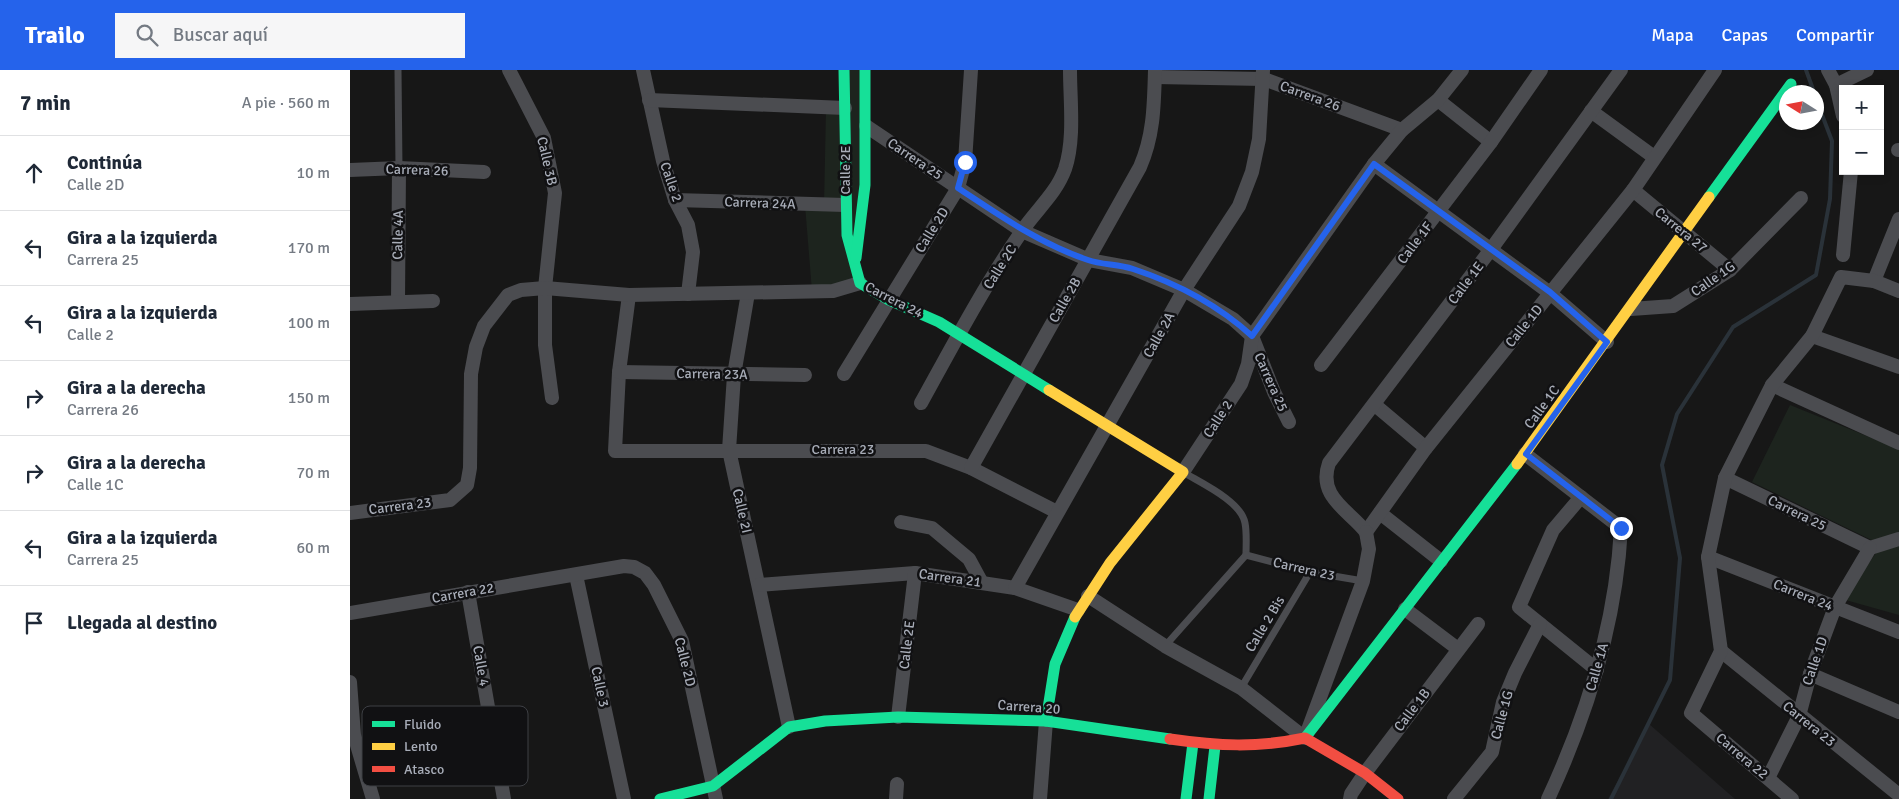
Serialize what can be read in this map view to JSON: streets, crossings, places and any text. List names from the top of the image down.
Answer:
{
  "streets": {
    "street": [
      "Carrera 26",
      "Carrera 25",
      "Calle 3B",
      "Calle 2E",
      "Calle 2",
      "Carrera 24A",
      "Calle 2D",
      "Carrera 27",
      "Calle 4A",
      "Calle 1F",
      "Calle 2C",
      "Calle 1G",
      "Calle 1E",
      "Carrera 24",
      "Calle 2B",
      "Calle 1D",
      "Calle 2A",
      "Carrera 23A",
      "Calle 1C",
      "Carrera 23",
      "Calle 2I",
      "Carrera 21",
      "Carrera 22",
      "Calle 4",
      "Calle 1A",
      "Calle 3",
      "Carrera 20",
      "Calle 1B"
    ],
    "lane": ["Calle 2 Bis"]
  },
  "crossings": [
    ["Carrera 26", "Calle 2"],
    ["Carrera 26", "Calle 4A"],
    ["Carrera 26", "Calle 2B"],
    ["Carrera 26", "Calle 2A"],
    ["Carrera 25", "Calle 2E"],
    ["Carrera 25", "Calle 2"],
    ["Carrera 25", "Calle 2D"],
    ["Carrera 25", "Calle 2C"],
    ["Carrera 25", "Calle 2B"],
    ["Carrera 25", "Calle 1D"],
    ["Carrera 25", "Calle 2A"],
    ["Calle 3B", "Carrera 24"],
    ["Calle 2E", "Carrera 24A"],
    ["Calle 2E", "Carrera 24"],
    ["Calle 2E", "Carrera 21"],
    ["Calle 2E", "Carrera 20"],
    ["Calle 2", "Carrera 24A"],
    ["Calle 2", "Carrera 24"],
    ["Calle 2", "Carrera 21"],
    ["Calle 2", "Carrera 20"],
    ["Calle 2D", "Carrera 24"],
    ["Calle 2D", "Carrera 22"],
    ["Calle 2D", "Calle 3"],
    ["Calle 2D", "Carrera 20"],
    ["Carrera 27", "Calle 1G"],
    ["Carrera 27", "Calle 1D"],
    ["Carrera 27", "Calle 1C"],
    ["Calle 2C", "Carrera 24"],
    ["Calle 1G", "Calle 1C"],
    ["Calle 1E", "Calle 1D"],
    ["Carrera 24", "Calle 2B"],
    ["Carrera 24", "Calle 1D"],
    ["Carrera 24", "Calle 2A"],
    ["Carrera 24", "Carrera 23"],
    ["Carrera 24", "Calle 2I"],
    ["Calle 2B", "Carrera 23"],
    ["Calle 1D", "Carrera 23"],
    ["Calle 1D", "Carrera 22"],
    ["Calle 2A", "Carrera 23"],
    ["Calle 2A", "Carrera 21"],
    ["Carrera 23A", "Carrera 23"],
    ["Carrera 23A", "Calle 2I"],
    ["Calle 1C", "Carrera 20"],
    ["Carrera 23", "Calle 2I"],
    ["Carrera 23", "Carrera 22"],
    ["Carrera 23", "Calle 2 Bis"],
    ["Calle 2I", "Carrera 21"],
    ["Calle 2I", "Carrera 20"],
    ["Carrera 22", "Calle 4"],
    ["Carrera 22", "Calle 3"]
  ],
  "legend": ["Fluido", "Lento", "Atasco"],
  "north": "left",
  "page": {
    "header": "Trailo",
    "search": "Buscar aquí",
    "nav": ["Mapa", "Capas", "Compartir"],
    "heading": ["7 min", "A pie · 560 m"],
    "map_buttons": ["+", "−"],
    "list": [
      ["Continúa", "Calle 2D", "10 m"],
      ["Gira a la izquierda", "Carrera 25", "170 m"],
      ["Gira a la izquierda", "Calle 2", "100 m"],
      ["Gira a la derecha", "Carrera 26", "150 m"],
      ["Gira a la derecha", "Calle 1C", "70 m"],
      ["Gira a la izquierda", "Carrera 25", "60 m"],
      "Llegada al destino"
    ]
  }
}
